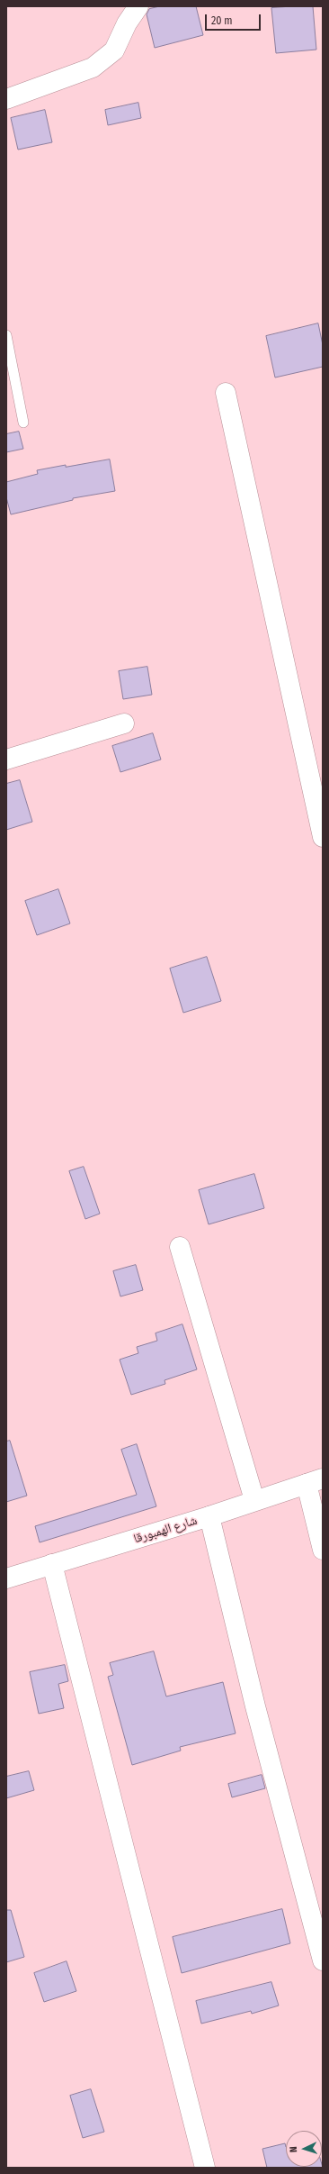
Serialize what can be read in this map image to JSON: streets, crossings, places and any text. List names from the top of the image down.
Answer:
{
  "streets": {
    "street": ["شارع الهمبورقا"]
  },
  "scale_bar": "20 m",
  "north": "left"
}
